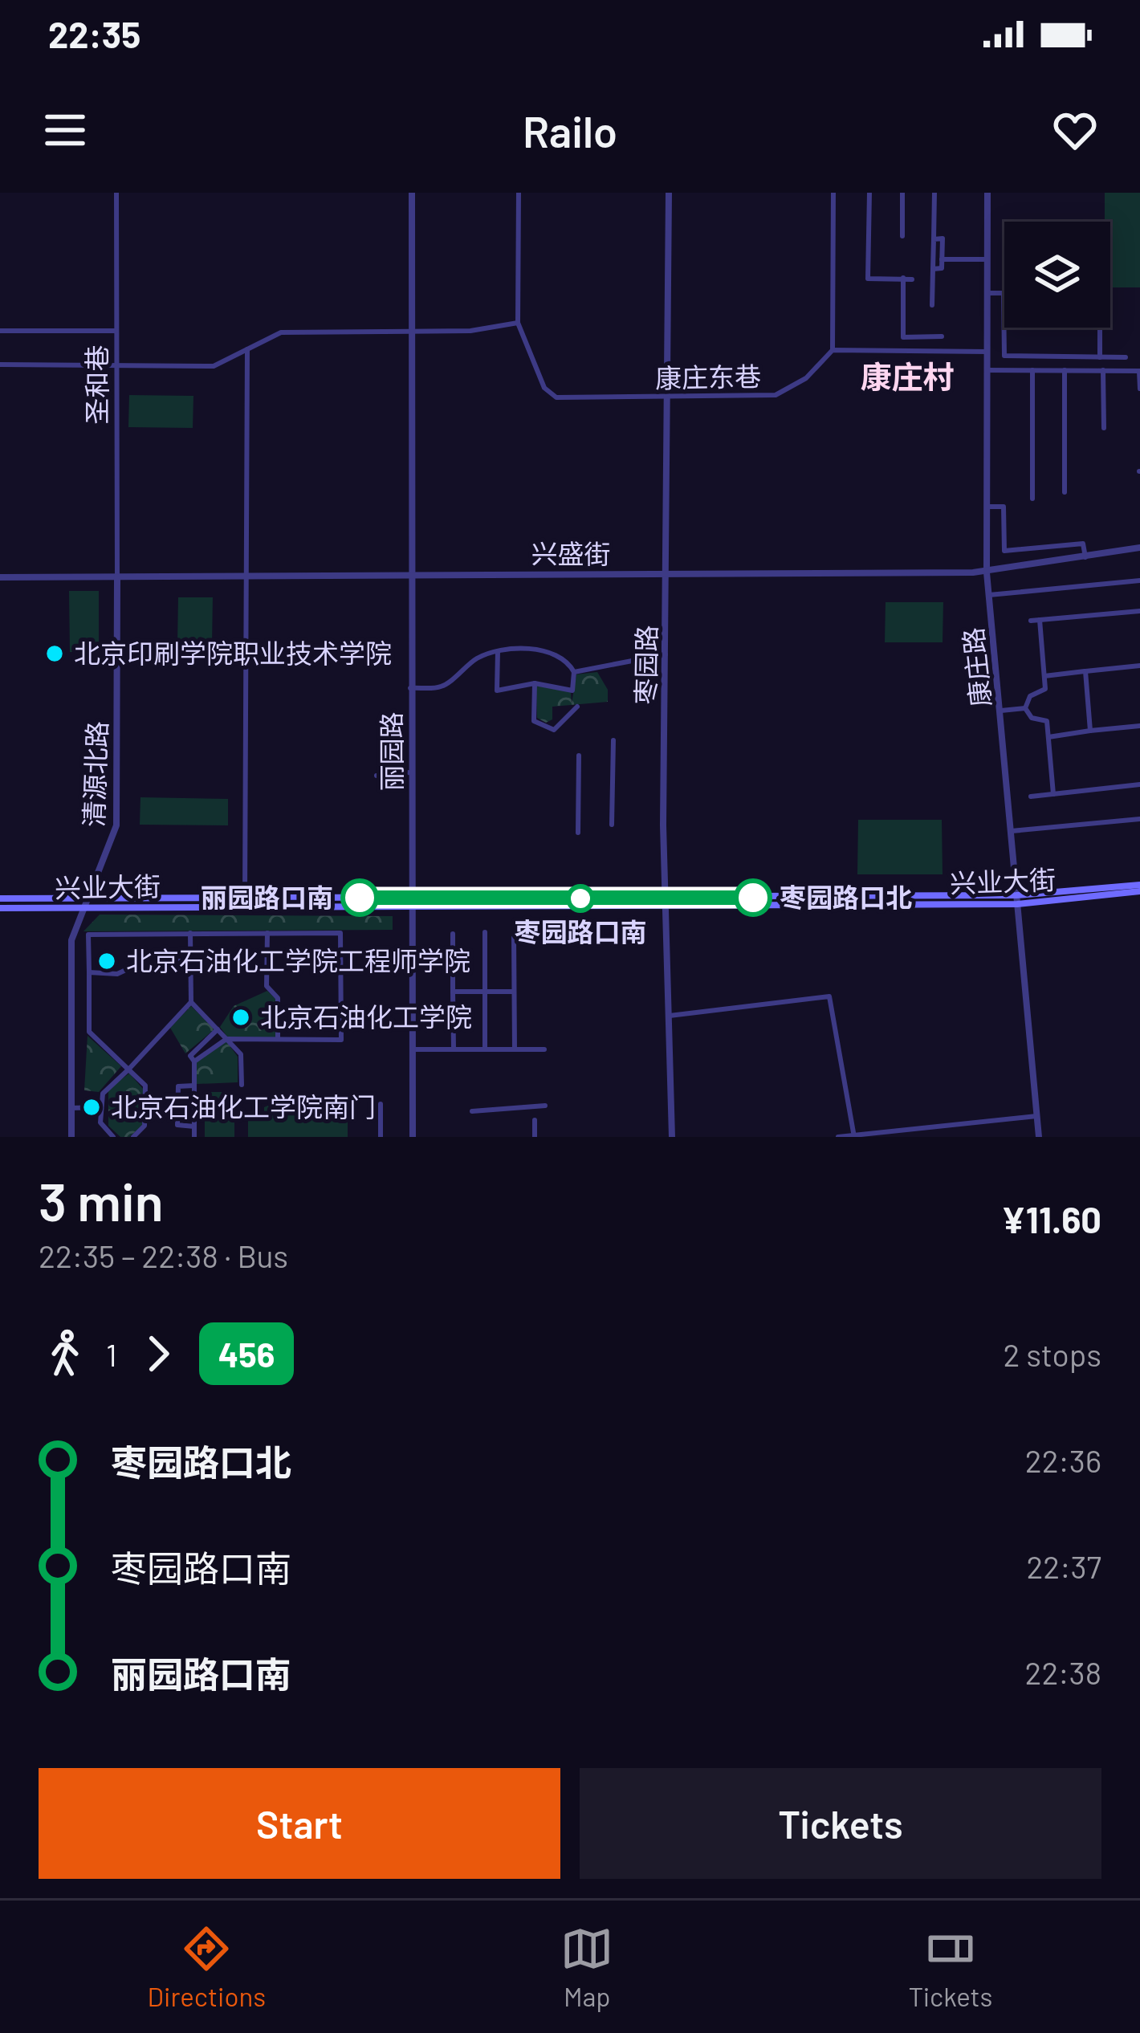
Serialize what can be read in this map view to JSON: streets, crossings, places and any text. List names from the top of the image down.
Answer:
{
  "streets": {
    "main road": ["兴业大街"],
    "street": [
      "康庄东巷",
      "圣和巷",
      "兴盛街",
      "枣园路",
      "康庄路",
      "丽园路",
      "清源北路"
    ]
  },
  "crossings": [
    ["康庄东巷", "枣园路"],
    ["圣和巷", "兴盛街"],
    ["圣和巷", "清源北路"],
    ["兴盛街", "枣园路"],
    ["兴盛街", "康庄路"],
    ["兴盛街", "丽园路"],
    ["兴盛街", "清源北路"],
    ["枣园路", "兴业大街"],
    ["康庄路", "兴业大街"],
    ["丽园路", "兴业大街"],
    ["清源北路", "兴业大街"]
  ],
  "districts": ["康庄村"],
  "places": [
    "北京印刷学院职业技术学院",
    "丽园路口南",
    "枣园路口北",
    "枣园路口南",
    "北京石油化工学院工程师学院",
    "北京石油化工学院",
    "北京石油化工学院南门"
  ],
  "lines": ["bus line 456"],
  "page": {
    "status": "22:35",
    "header": "Railo",
    "heading": ["3 min", "22:35 – 22:38 · Bus", "¥11.60"],
    "legs": ["1", "456", "2 stops"],
    "list": [
      {
        "name": "枣园路口北",
        "value": "22:36"
      },
      {
        "name": "枣园路口南",
        "value": "22:37"
      },
      {
        "name": "丽园路口南",
        "value": "22:38"
      }
    ],
    "buttons": ["Start", "Tickets"],
    "tabs": ["Directions", "Map", "Tickets"]
  }
}
